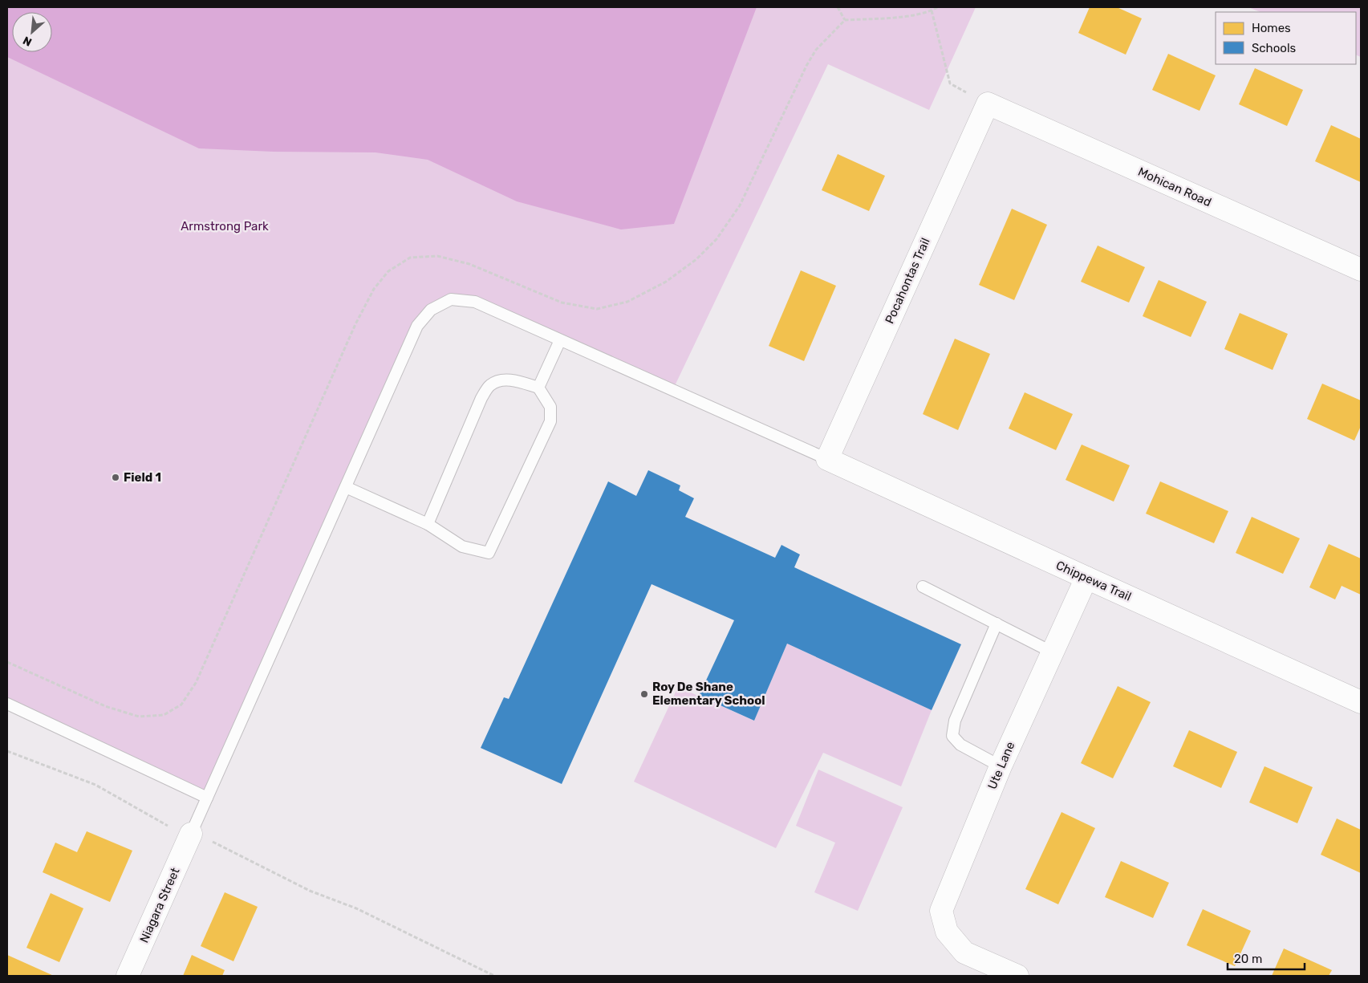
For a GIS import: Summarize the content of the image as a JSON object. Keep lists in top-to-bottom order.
{
  "streets": {
    "street": [
      "Mohican Road",
      "Pocahontas Trail",
      "Chippewa Trail",
      "Ute Lane",
      "Niagara Street"
    ]
  },
  "crossings": [
    ["Mohican Road", "Pocahontas Trail"],
    ["Pocahontas Trail", "Chippewa Trail"],
    ["Chippewa Trail", "Ute Lane"]
  ],
  "parks": ["Armstrong Park"],
  "places": ["Field 1", "Roy De Shane Elementary School"],
  "legend": ["Homes", "Schools"],
  "scale_bar": "20 m",
  "north": "bottom left"
}
